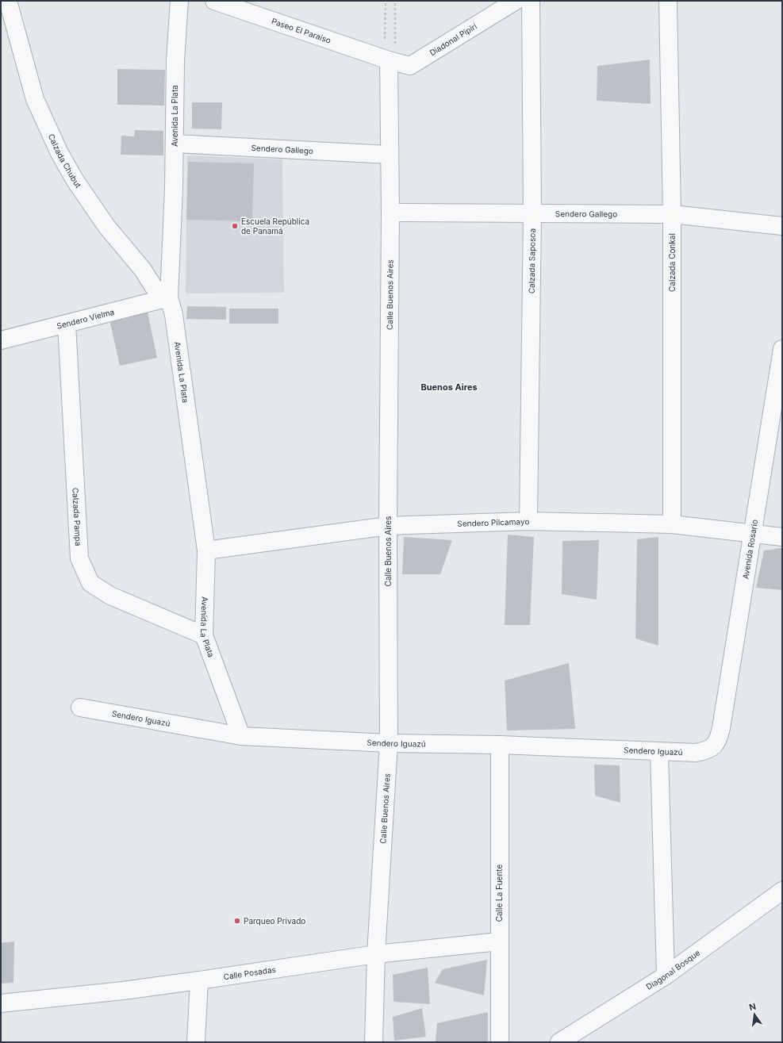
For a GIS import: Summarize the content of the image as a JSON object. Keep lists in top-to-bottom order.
{
  "streets": {
    "street": [
      "Paseo El Paraíso",
      "Diadonal Pipiri",
      "Avenida La Plata",
      "Sendero Gallego",
      "Calzada Chubut",
      "Calzada Saposoa",
      "Calzada Conkal",
      "Calle Buenos Aires",
      "Sendero Vielma",
      "Calzada Pampa",
      "Sendero Pilcamayo",
      "Avenida Rosario",
      "Sendero Iguazú",
      "Calle La Fuente",
      "Diagonal Bosque",
      "Calle Posadas"
    ]
  },
  "crossings": [
    ["Paseo El Paraíso", "Diadonal Pipiri"],
    ["Paseo El Paraíso", "Calle Buenos Aires"],
    ["Diadonal Pipiri", "Calle Buenos Aires"],
    ["Avenida La Plata", "Sendero Gallego"],
    ["Avenida La Plata", "Calzada Chubut"],
    ["Avenida La Plata", "Sendero Vielma"],
    ["Avenida La Plata", "Calzada Pampa"],
    ["Avenida La Plata", "Sendero Pilcamayo"],
    ["Avenida La Plata", "Sendero Iguazú"],
    ["Sendero Gallego", "Calzada Saposoa"],
    ["Sendero Gallego", "Calzada Conkal"],
    ["Sendero Gallego", "Calle Buenos Aires"],
    ["Calzada Chubut", "Sendero Vielma"],
    ["Calzada Saposoa", "Sendero Pilcamayo"],
    ["Calzada Conkal", "Sendero Pilcamayo"],
    ["Calle Buenos Aires", "Sendero Pilcamayo"],
    ["Calle Buenos Aires", "Sendero Iguazú"],
    ["Calle Buenos Aires", "Calle Posadas"],
    ["Sendero Vielma", "Calzada Pampa"],
    ["Sendero Pilcamayo", "Avenida Rosario"],
    ["Avenida Rosario", "Sendero Iguazú"],
    ["Sendero Iguazú", "Calle La Fuente"],
    ["Calle La Fuente", "Calle Posadas"]
  ],
  "districts": ["Buenos Aires"],
  "places": ["Escuela República de Panamá", "Parqueo Privado"],
  "north": "top"
}
